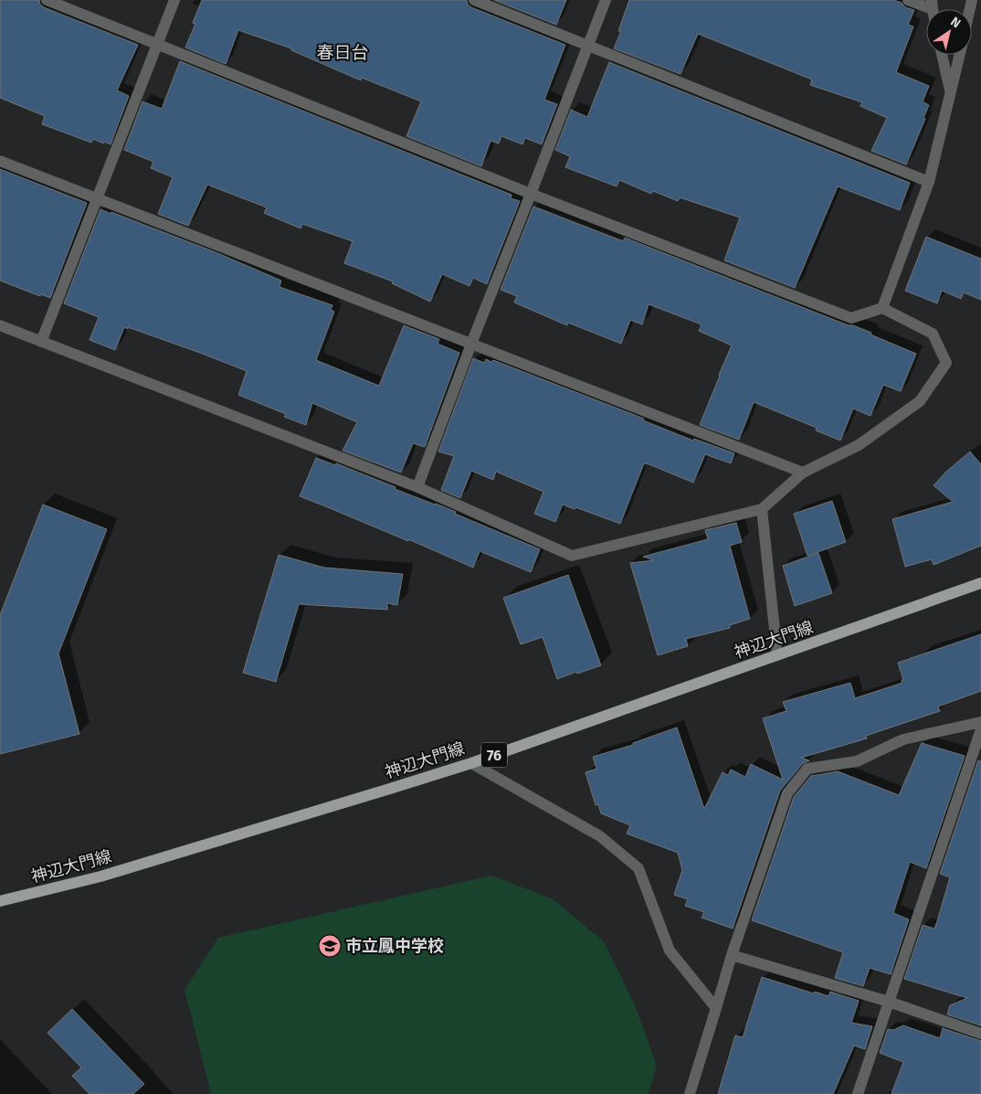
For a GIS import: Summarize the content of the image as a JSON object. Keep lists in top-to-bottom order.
{
  "streets": {
    "main road": ["神辺大門線", "76"]
  },
  "districts": ["春日台"],
  "places": {
    "school or university": ["市立鳳中学校"]
  },
  "north": "top right"
}
